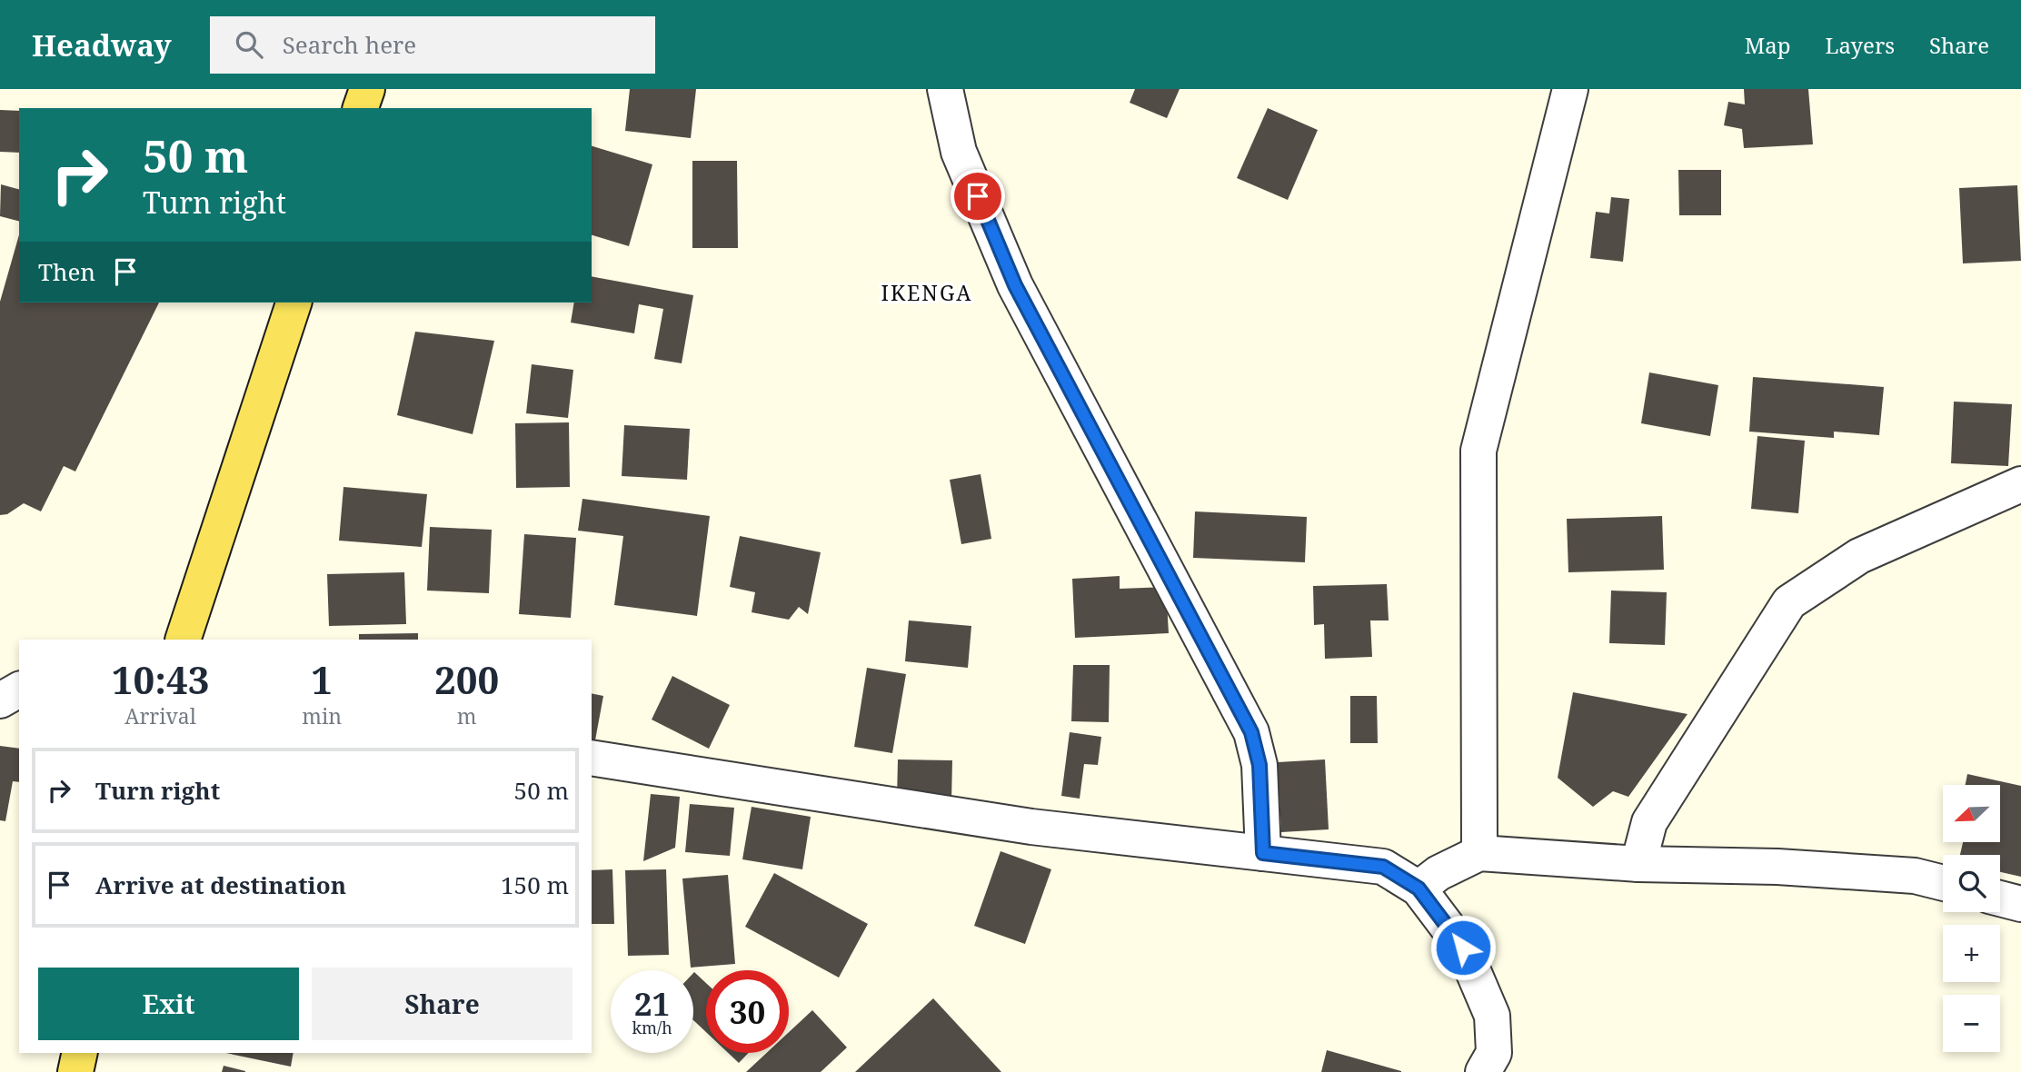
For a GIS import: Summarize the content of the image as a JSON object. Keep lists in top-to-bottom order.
{
  "districts": ["IKENGA"],
  "north": "bottom left",
  "page": {
    "header": "Headway",
    "search": "Search here",
    "nav": ["Map", "Layers", "Share"],
    "turn": ["50 m", "Turn right"],
    "then": "Then",
    "eta": [
      "10:43",
      "Arrival",
      "1",
      "min",
      "200",
      "m"
    ],
    "list": [
      {
        "name": "Turn right",
        "value": "50 m"
      },
      {
        "name": "Arrive at destination",
        "value": "150 m"
      }
    ],
    "map_buttons": ["+", "−"],
    "buttons": ["Exit", "Share"],
    "speed": "21 km/h",
    "limit": "30"
  }
}
